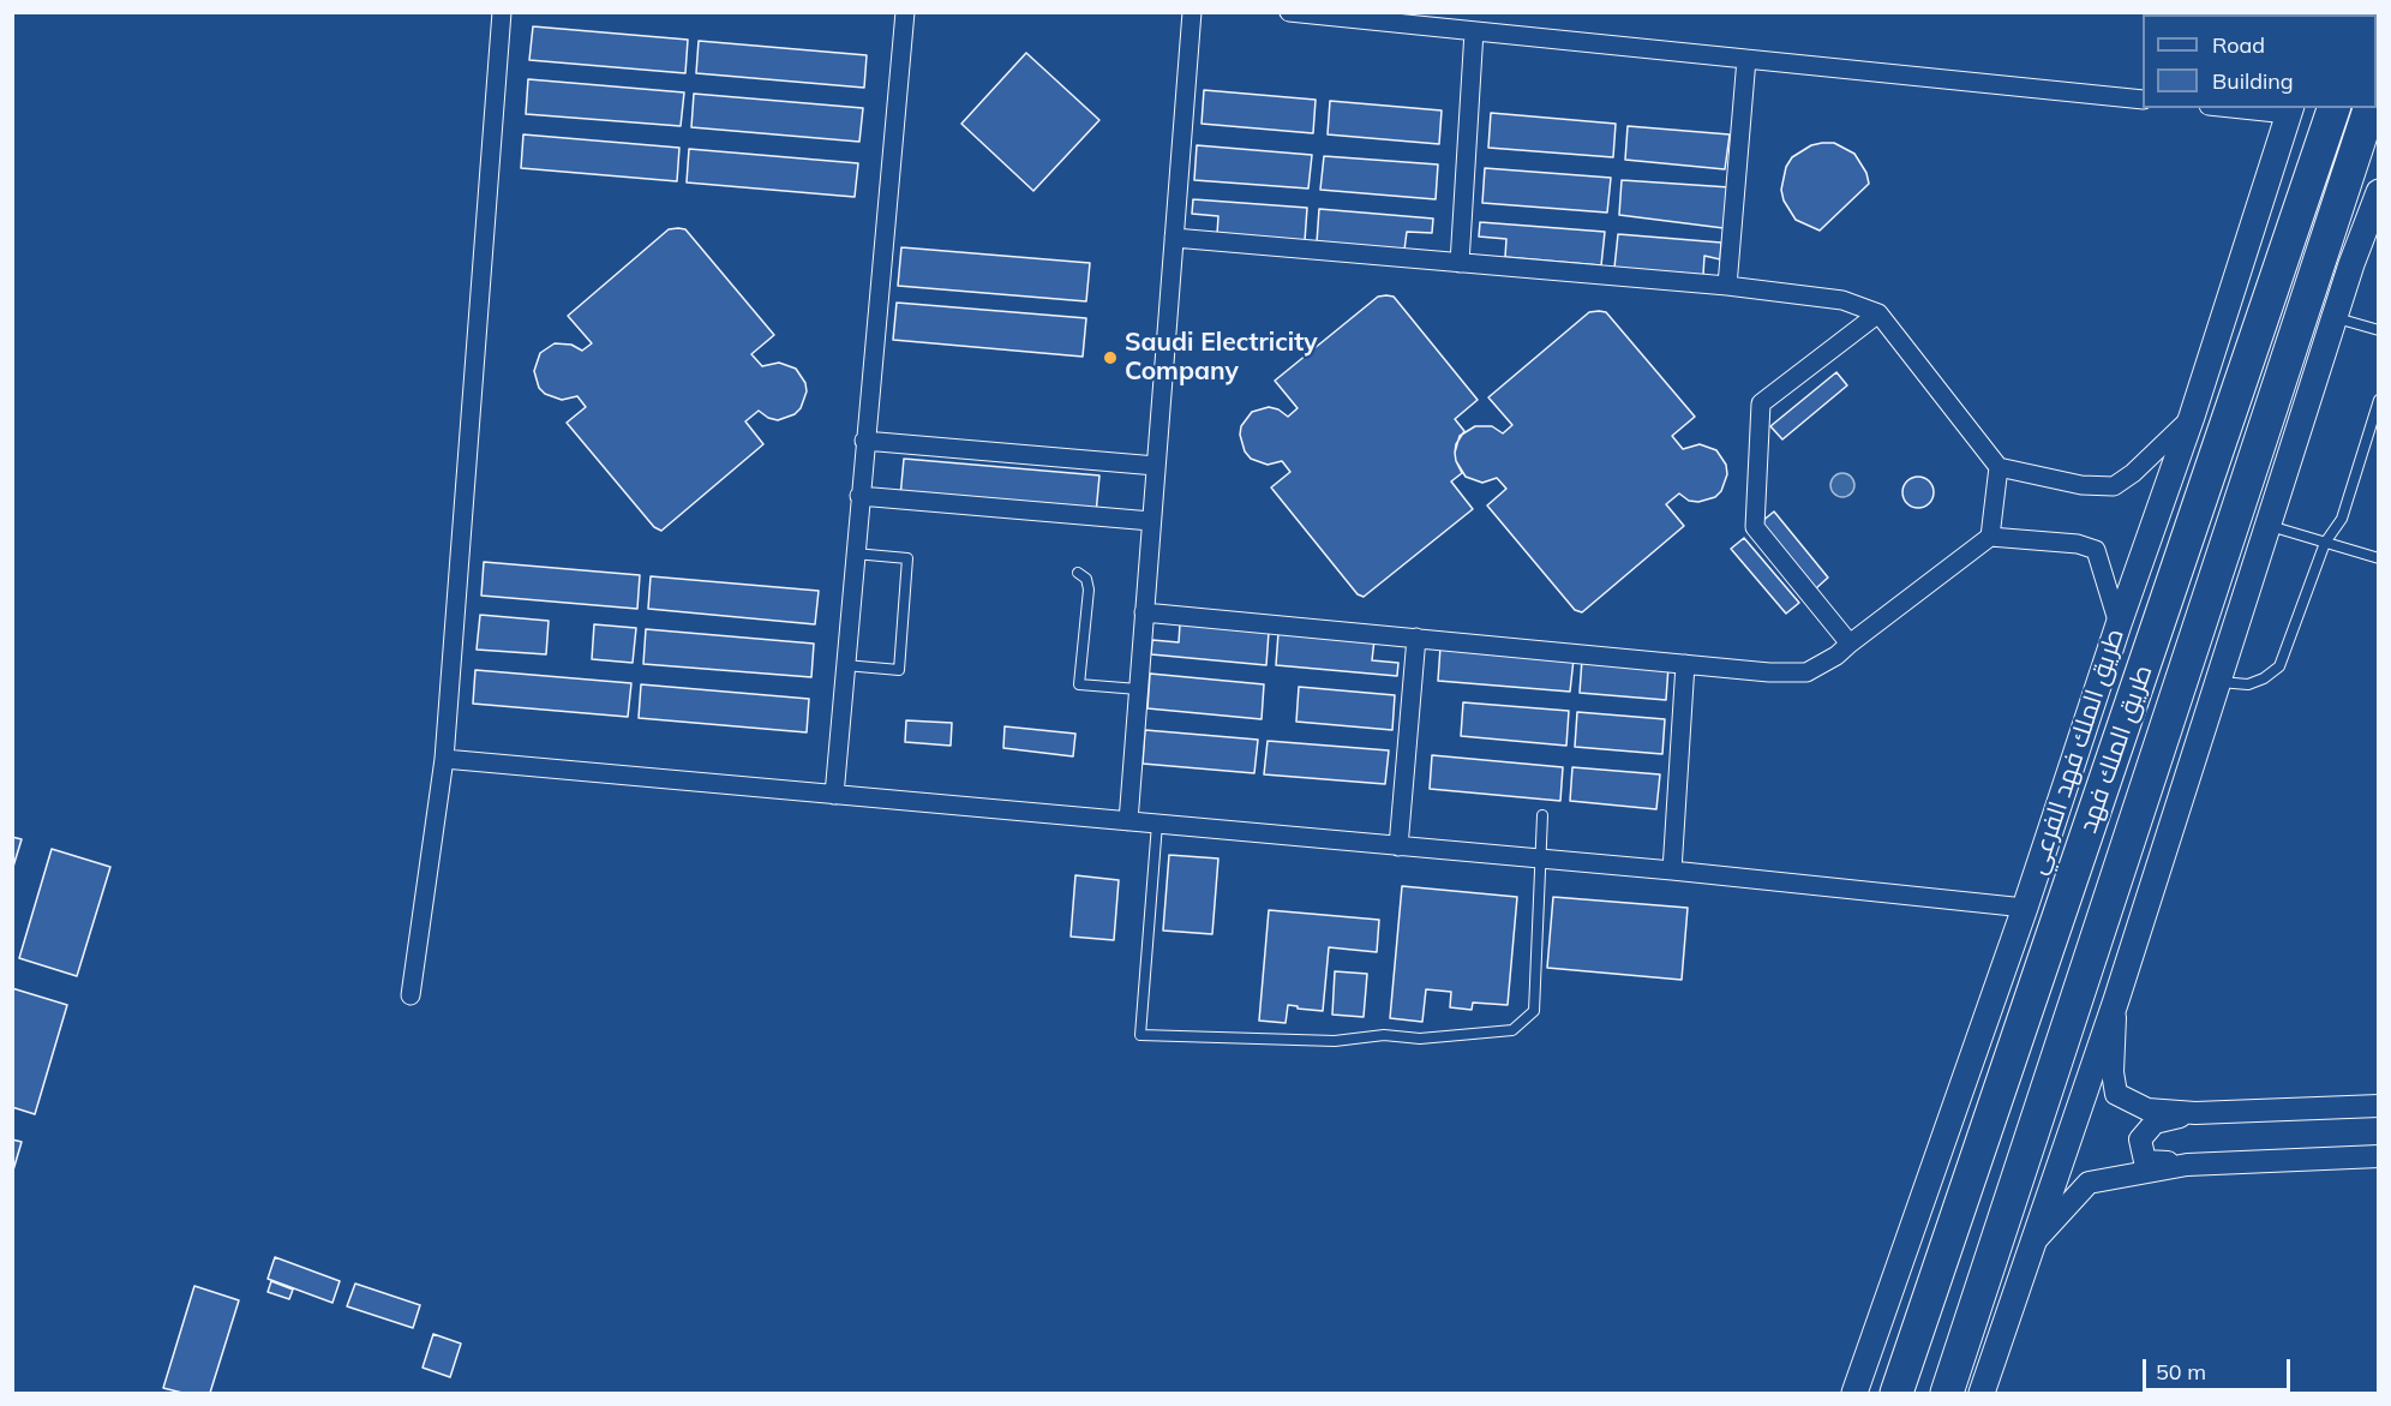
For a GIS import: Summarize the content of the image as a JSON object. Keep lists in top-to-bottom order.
{
  "streets": {
    "highway": ["طريق الملك فهد"],
    "main road": ["طريق الملك فهد الفرعي"]
  },
  "places": ["Saudi Electricity Company"],
  "legend": ["Road", "Building"],
  "scale_bar": "50 m"
}
